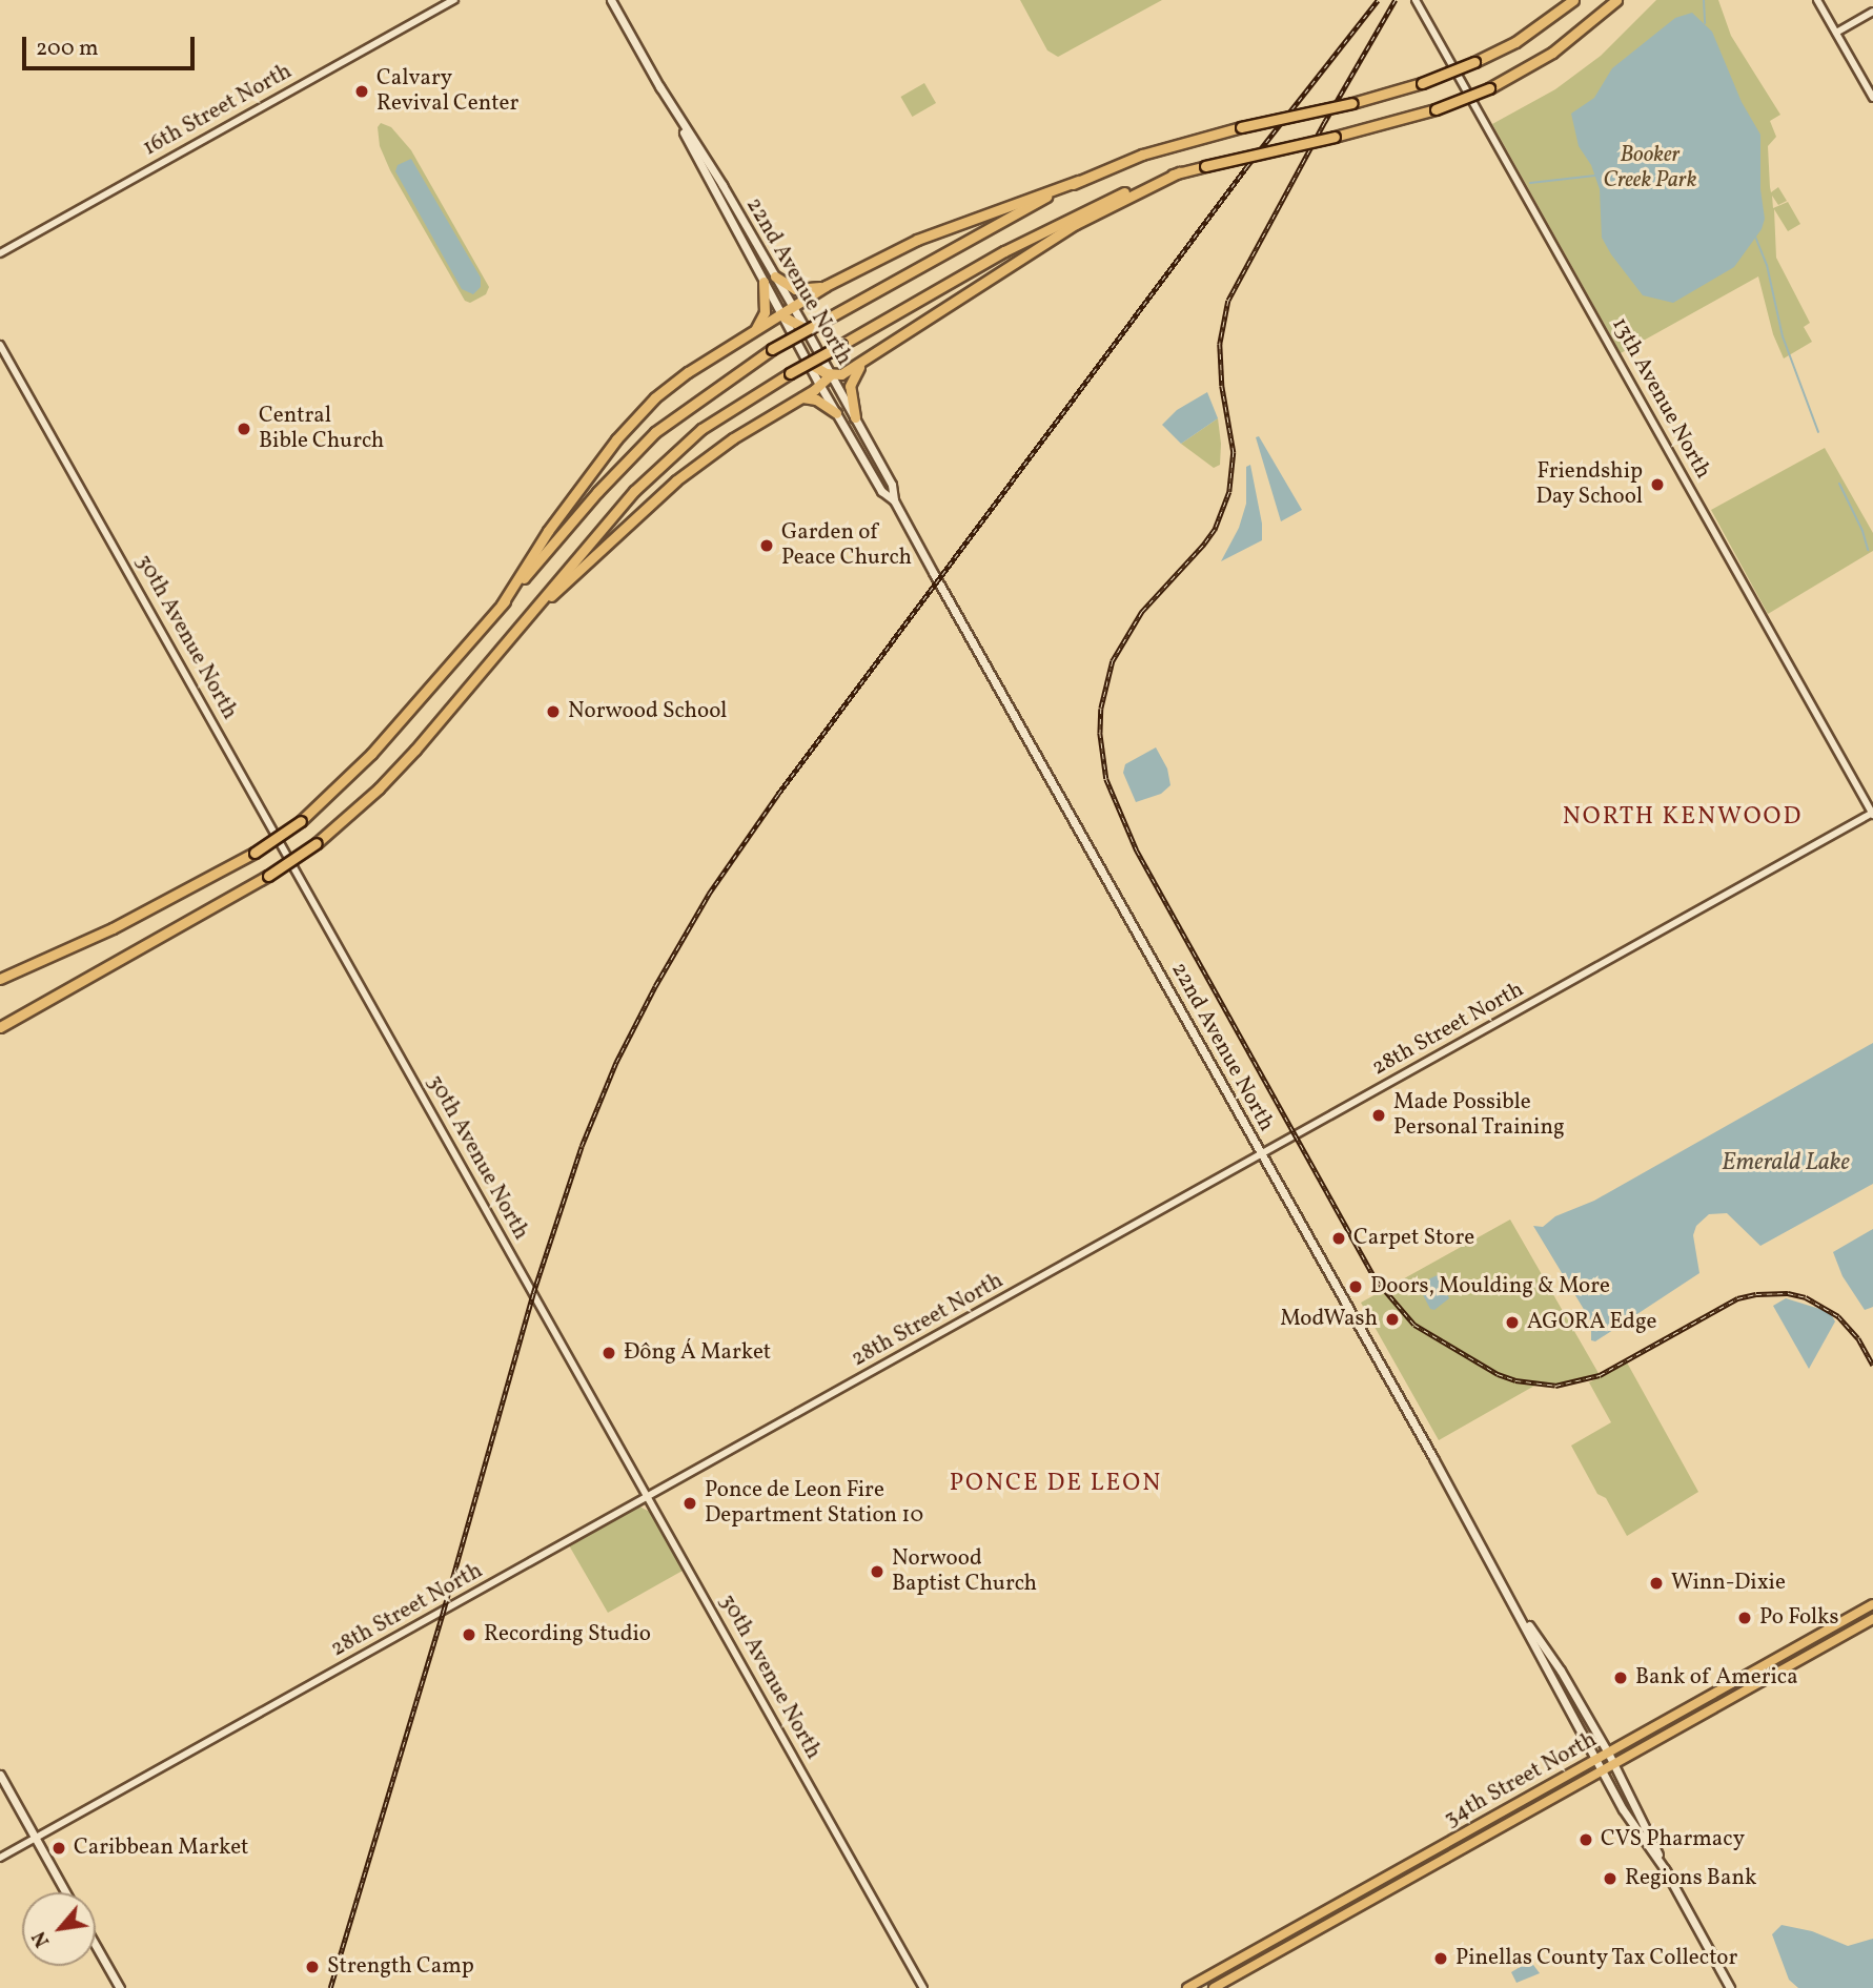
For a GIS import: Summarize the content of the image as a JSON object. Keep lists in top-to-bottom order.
{
  "streets": {
    "highway": ["34th Street North"],
    "main road": ["22nd Avenue North"],
    "street": [
      "16th Street North",
      "13th Avenue North",
      "30th Avenue North",
      "28th Street North"
    ]
  },
  "crossings": [
    ["22nd Avenue North", "28th Street North"],
    ["22nd Avenue North", "34th Street North"],
    ["13th Avenue North", "28th Street North"],
    ["30th Avenue North", "28th Street North"]
  ],
  "districts": ["NORTH KENWOOD", "PONCE DE LEON"],
  "water": ["Emerald Lake"],
  "parks": ["Booker Creek Park"],
  "places": [
    "Calvary Revival Center",
    "Central Bible Church",
    "Friendship Day School",
    "Garden of Peace Church",
    "Norwood School",
    "Made Possible Personal Training",
    "Carpet Store",
    "Doors, Moulding & More",
    "ModWash",
    "AGORA Edge",
    "Đông Á Market",
    "Ponce de Leon Fire Department Station 10",
    "Norwood Baptist Church",
    "Winn-Dixie",
    "Po Folks",
    "Recording Studio",
    "Bank of America",
    "CVS Pharmacy",
    "Caribbean Market",
    "Regions Bank",
    "Pinellas County Tax Collector",
    "Strength Camp"
  ],
  "scale_bar": "200 m",
  "north": "bottom left"
}
